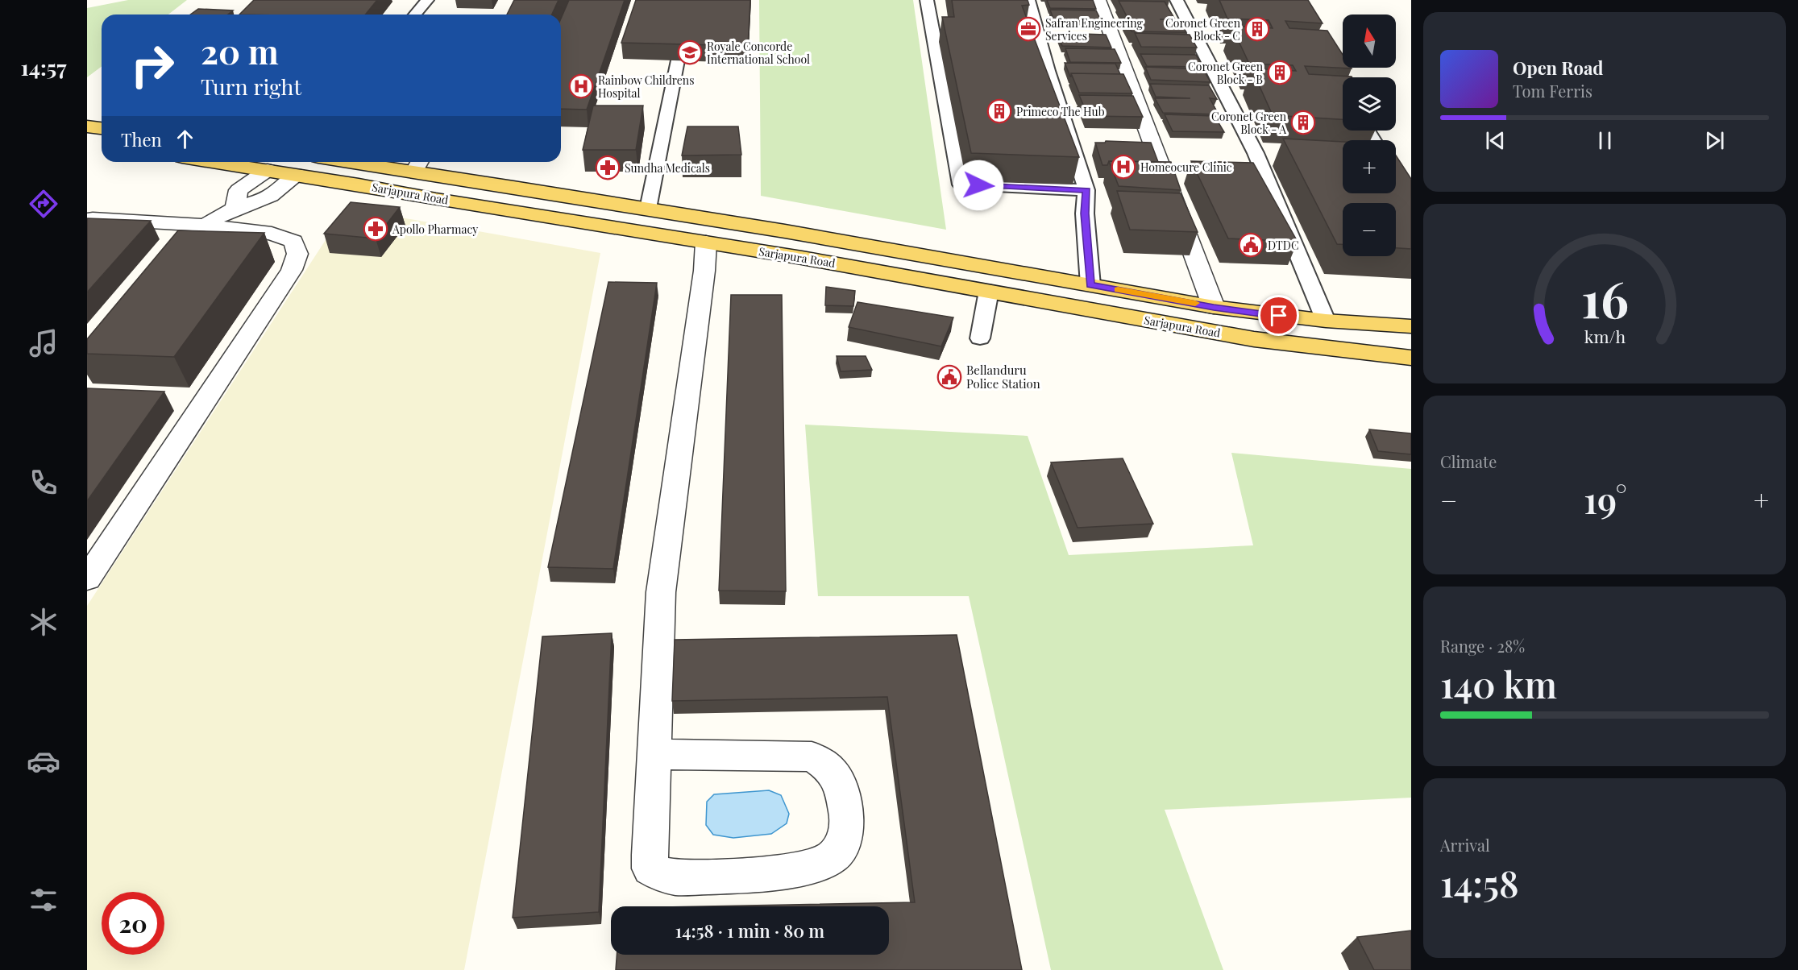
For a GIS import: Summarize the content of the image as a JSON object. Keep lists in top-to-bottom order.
{
  "streets": {
    "main road": ["Sarjapura Road"]
  },
  "places": {
    "office": ["Safran Engineering Services"],
    "building": [
      "Coronet Green Block - C",
      "Coronet Green Block - B",
      "Primeco The Hub",
      "Coronet Green Block - A"
    ],
    "school or university": ["Royale Concorde International School"],
    "hospital": ["Rainbow Childrens Hospital", "Homeocure Clinic"],
    "pharmacy": ["Sundha Medicals", "Apollo Pharmacy"],
    "public building": ["DTDC", "Bellanduru Police Station"]
  },
  "north": "top",
  "page": {
    "tabs": "14:57",
    "map_buttons": ["+", "−"],
    "turn": ["20 m", "Turn right"],
    "song": ["Open Road", "Tom Ferris"],
    "then": "Then",
    "tile": [
      "Climate",
      ["Range · 28%", "140 km"],
      ["Arrival", "14:58"]
    ],
    "heat": ["−", "19°", "+"],
    "limit": "20",
    "trip": "14:58 · 1 min · 80 m",
    "gauge": ["16", "km/h"]
  }
}
